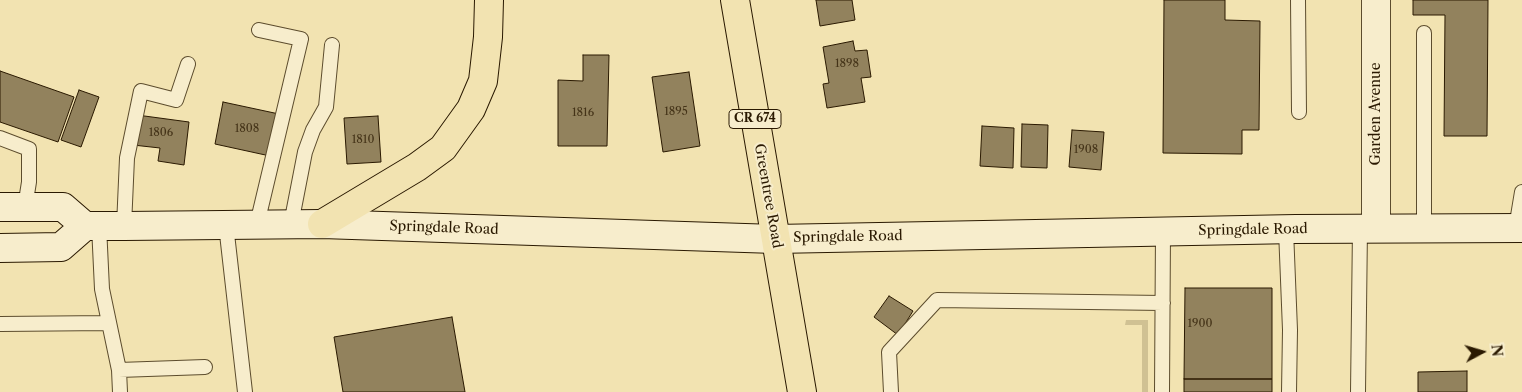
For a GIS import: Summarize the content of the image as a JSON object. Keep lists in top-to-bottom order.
{
  "streets": {
    "main road": [
      "Garden Avenue",
      "CR 674",
      "Greentree Road",
      "Springdale Road"
    ]
  },
  "crossings": [
    ["Garden Avenue", "Springdale Road"],
    ["Greentree Road", "Springdale Road"]
  ],
  "house_numbers": [
    "1898",
    "1895",
    "1816",
    "1808",
    "1806",
    "1810",
    "1908",
    "1900"
  ],
  "north": "right"
}
